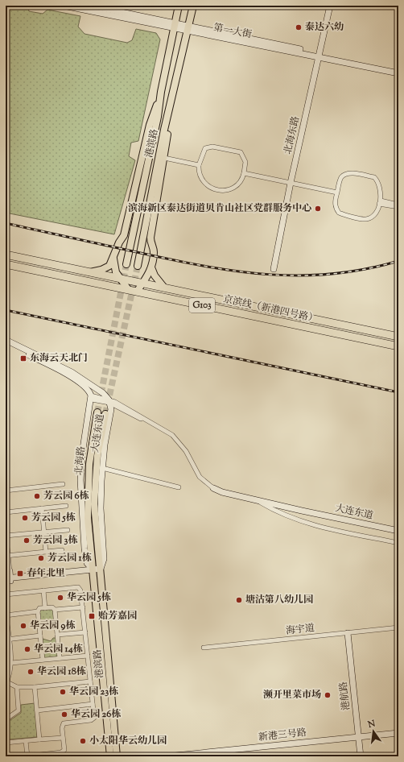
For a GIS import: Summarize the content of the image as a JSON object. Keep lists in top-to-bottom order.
{
  "streets": {
    "highway": ["G103", "京滨线（新港四号路）"],
    "main road": [
      "第一大街",
      "北海东路",
      "港滨路",
      "大连东道",
      "北海路",
      "港航路",
      "新港三号路"
    ],
    "street": ["海宇道"]
  },
  "crossings": [
    ["第一大街", "北海东路"],
    ["第一大街", "港滨路"],
    ["港滨路", "大连东道"],
    ["港滨路", "北海路"],
    ["大连东道", "北海路"],
    ["海宇道", "港航路"],
    ["港航路", "新港三号路"]
  ],
  "places": {
    "other": [
      "泰达六幼",
      "滨海新区泰达街道贝肯山社区党群服务中心",
      "芳云园 6栋",
      "芳云园 5栋",
      "芳云园 3栋",
      "芳云园 1栋",
      "华云园 5栋",
      "塘沽第八幼儿园",
      "华云园 9栋",
      "华云园 14栋",
      "华云园 18栋",
      "华云园 23栋",
      "濒开里菜市场",
      "华云园 26栋",
      "小太阳华云幼儿园"
    ],
    "transit": ["东海云天北门", "春年北里", "贻芳嘉园"]
  },
  "north": "top"
}
